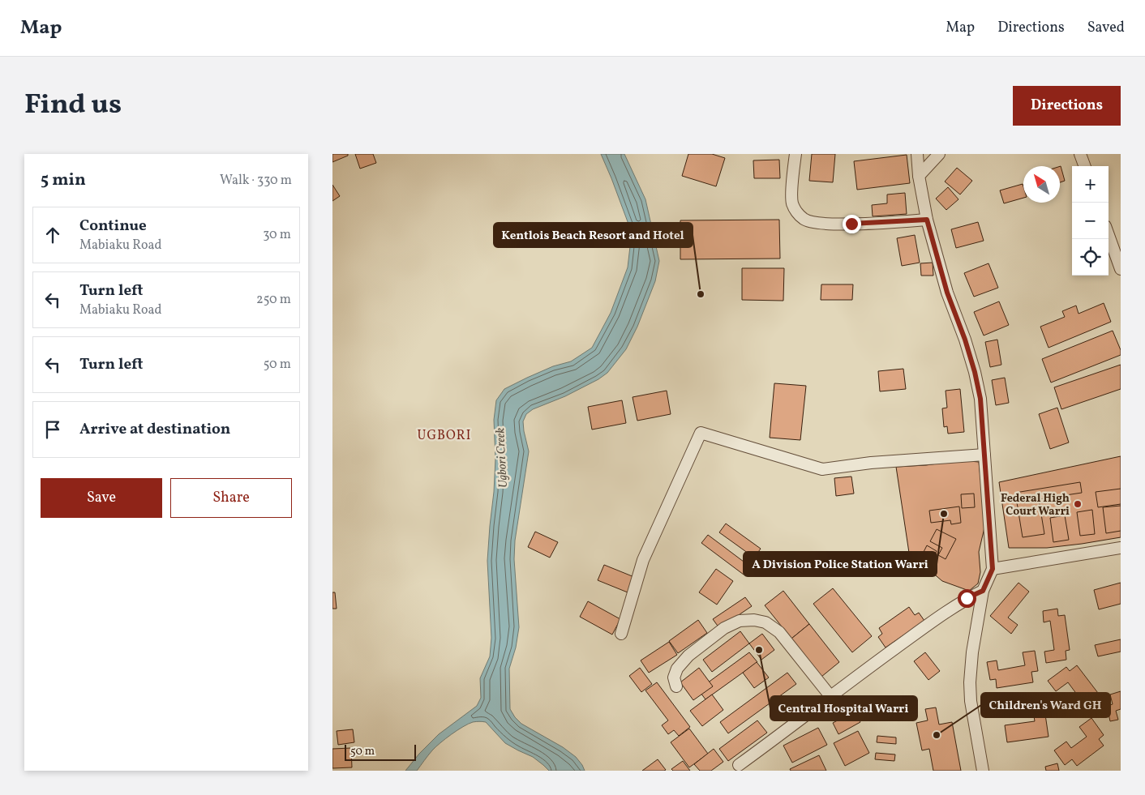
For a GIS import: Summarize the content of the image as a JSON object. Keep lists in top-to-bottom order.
{
  "districts": ["UGBORI"],
  "water": ["Ugbori Creek"],
  "places": [
    "Kentlois Beach Resort and Hotel",
    "Federal High Court Warri",
    "A Division Police Station Warri",
    "Central Hospital Warri",
    "Children's Ward GH"
  ],
  "scale_bar": "50 m",
  "north": "top left",
  "page": {
    "header": "Map",
    "nav": ["Map", "Directions", "Saved"],
    "title": "Find us",
    "buttons": [
      "Directions",
      ["Save", "Share"]
    ],
    "heading": ["5 min", "Walk · 330 m"],
    "map_buttons": ["+", "−"],
    "list": [
      ["Continue", "Mabiaku Road", "30 m"],
      ["Turn left", "Mabiaku Road", "250 m"],
      ["Turn left", "50 m"],
      "Arrive at destination"
    ],
    "scale": "50 m"
  }
}
